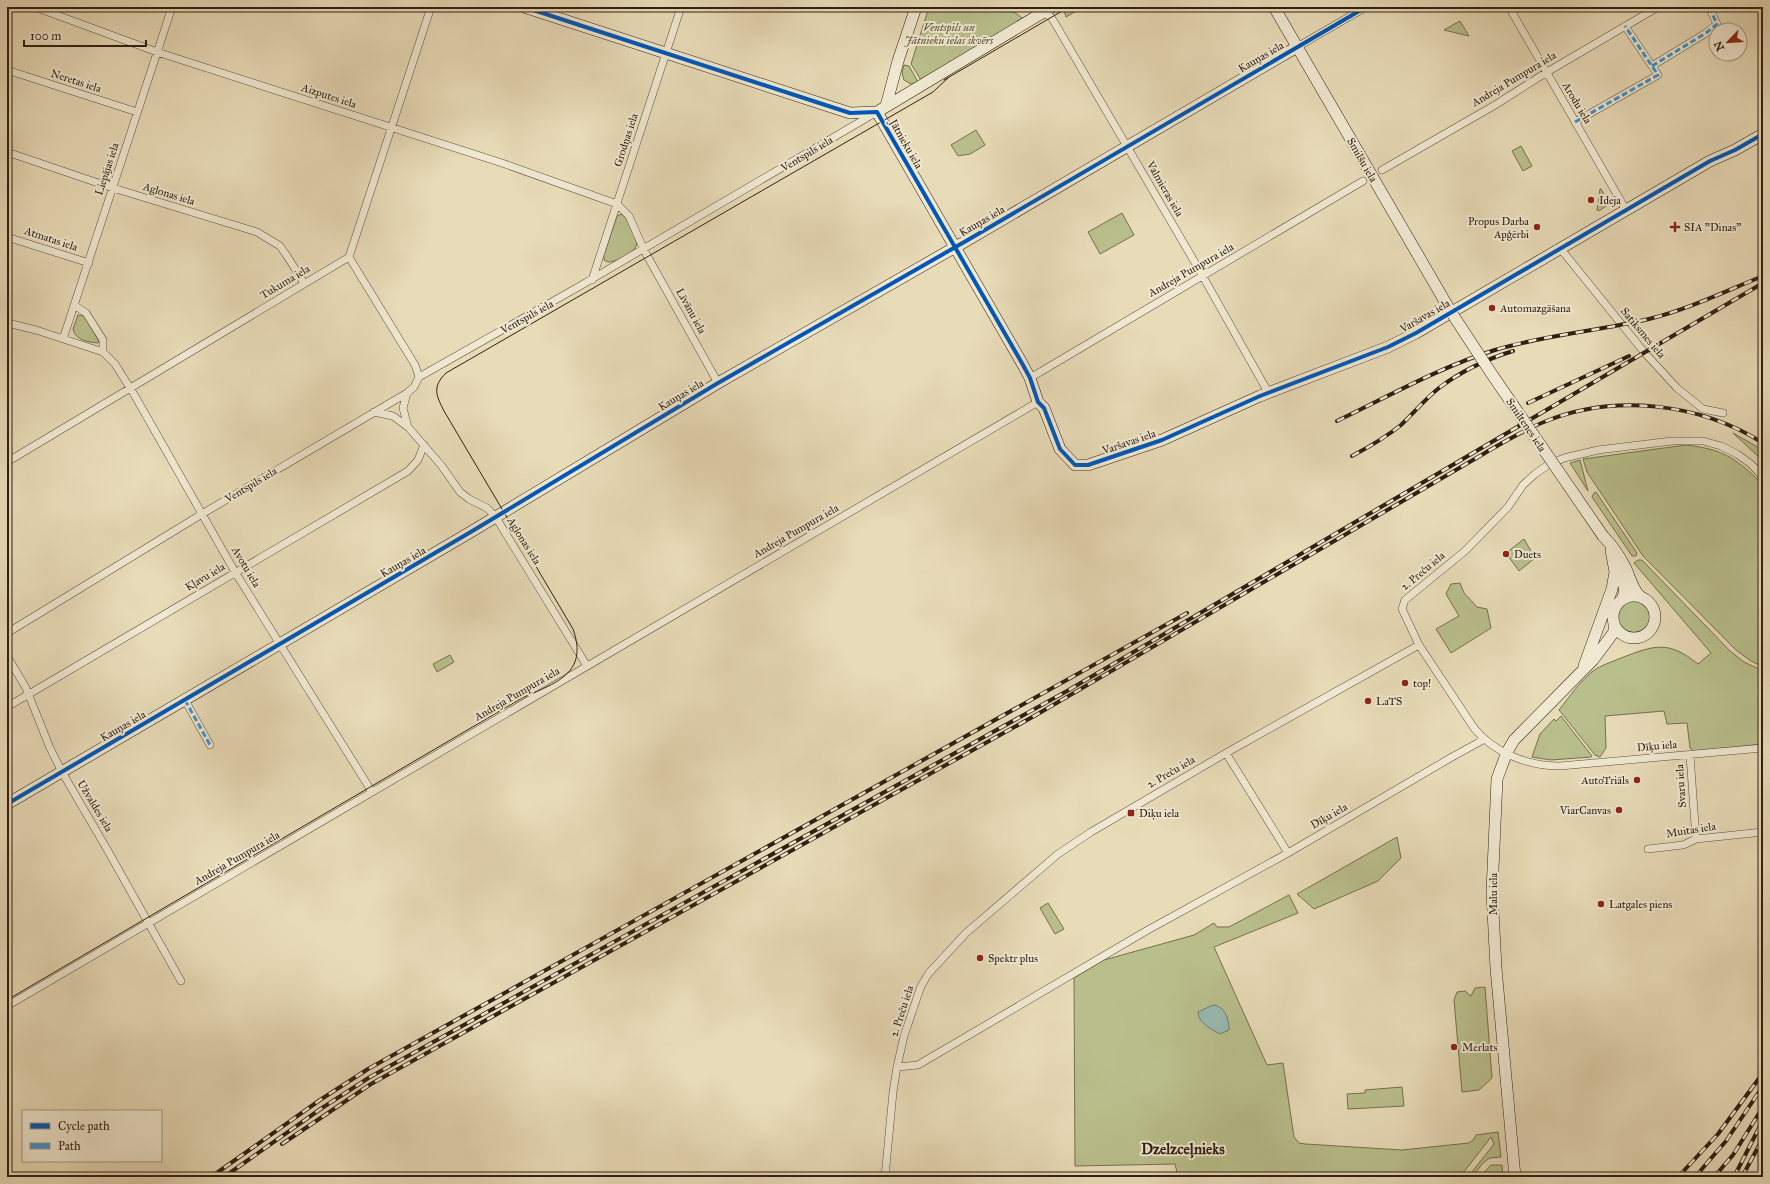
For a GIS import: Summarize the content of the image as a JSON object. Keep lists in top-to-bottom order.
{
  "streets": {
    "street": [
      "Kauņas iela",
      "Andreja Pumpura iela",
      "Neretas iela",
      "Aizputes iela",
      "Arodu iela",
      "Grodņas iela",
      "Jātnieku iela",
      "Ventspils iela",
      "Smilšu iela",
      "Liepājas iela",
      "Valmieras iela",
      "Aglonas iela",
      "Atmatas iela",
      "Tukuma iela",
      "Līvānu iela",
      "Varšavas iela",
      "Satiksmes iela",
      "Smiltenes iela",
      "Avotu iela",
      "2. Preču iela",
      "Kļavu iela",
      "Dīķu iela",
      "Svaru iela",
      "Užvaldes iela",
      "Muitas iela",
      "Malu iela"
    ]
  },
  "crossings": [
    ["Kauņas iela", "Jātnieku iela"],
    ["Kauņas iela", "Smilšu iela"],
    ["Kauņas iela", "Valmieras iela"],
    ["Kauņas iela", "Aglonas iela"],
    ["Kauņas iela", "Līvānu iela"],
    ["Kauņas iela", "Avotu iela"],
    ["Kauņas iela", "Užvaldes iela"],
    ["Andreja Pumpura iela", "Arodu iela"],
    ["Andreja Pumpura iela", "Jātnieku iela"],
    ["Andreja Pumpura iela", "Valmieras iela"],
    ["Andreja Pumpura iela", "Aglonas iela"],
    ["Andreja Pumpura iela", "Avotu iela"],
    ["Andreja Pumpura iela", "Užvaldes iela"],
    ["Neretas iela", "Liepājas iela"],
    ["Aizputes iela", "Grodņas iela"],
    ["Aizputes iela", "Liepājas iela"],
    ["Aizputes iela", "Līvānu iela"],
    ["Arodu iela", "Varšavas iela"],
    ["Grodņas iela", "Jātnieku iela"],
    ["Grodņas iela", "Ventspils iela"],
    ["Grodņas iela", "Līvānu iela"],
    ["Jātnieku iela", "Ventspils iela"],
    ["Jātnieku iela", "Varšavas iela"],
    ["Ventspils iela", "Valmieras iela"],
    ["Ventspils iela", "Aglonas iela"],
    ["Ventspils iela", "Līvānu iela"],
    ["Ventspils iela", "Avotu iela"],
    ["Smilšu iela", "Varšavas iela"],
    ["Smilšu iela", "Smiltenes iela"],
    ["Liepājas iela", "Aglonas iela"],
    ["Liepājas iela", "Atmatas iela"],
    ["Liepājas iela", "Avotu iela"],
    ["Valmieras iela", "Varšavas iela"],
    ["Aglonas iela", "Tukuma iela"],
    ["Aglonas iela", "Kļavu iela"],
    ["Tukuma iela", "Avotu iela"],
    ["Varšavas iela", "Satiksmes iela"],
    ["Varšavas iela", "Smiltenes iela"],
    ["Smiltenes iela", "Dīķu iela"],
    ["Smiltenes iela", "Malu iela"],
    ["Avotu iela", "Kļavu iela"],
    ["2. Preču iela", "Dīķu iela"],
    ["Kļavu iela", "Užvaldes iela"],
    ["Dīķu iela", "Svaru iela"],
    ["Dīķu iela", "Malu iela"],
    ["Svaru iela", "Muitas iela"]
  ],
  "districts": ["Dzelzceļnieks"],
  "parks": ["Ventspils un Jātnieku ielas skvērs"],
  "places": {
    "other": [
      "Ideja",
      "Propus Darba Apģērbi",
      "Automazgāšana",
      "Duets",
      "top!",
      "LaTS",
      "AutoTriāls",
      "ViarCanvas",
      "Latgales piens",
      "Spektr plus",
      "Merlats"
    ],
    "health": ["SIA \"Dinas\""],
    "transit": ["Diķu iela"]
  },
  "legend": ["Cycle path", "Path"],
  "scale_bar": "100 m",
  "north": "bottom left"
}
